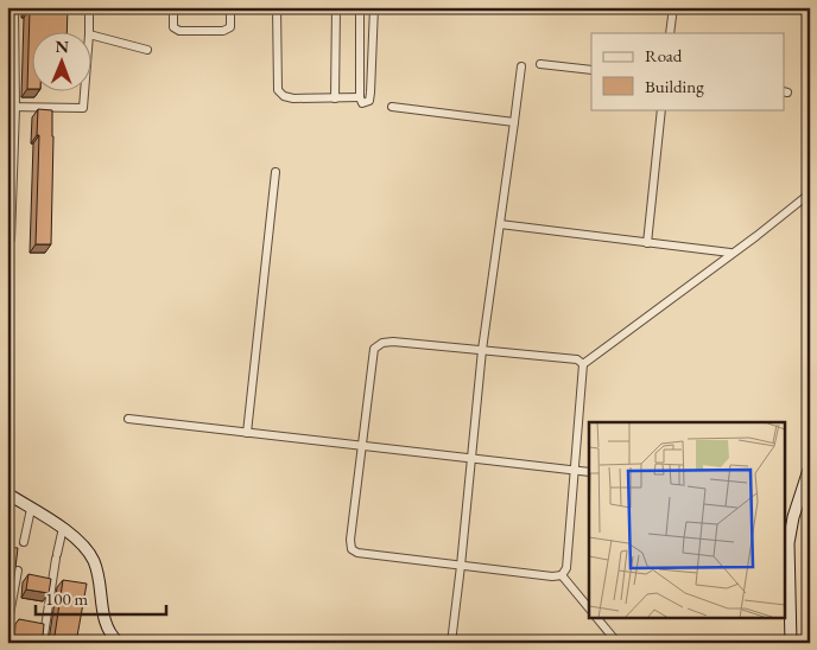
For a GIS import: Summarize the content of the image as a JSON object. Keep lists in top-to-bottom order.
{
  "legend": ["Road", "Building"],
  "scale_bar": "100 m",
  "north": "top"
}
